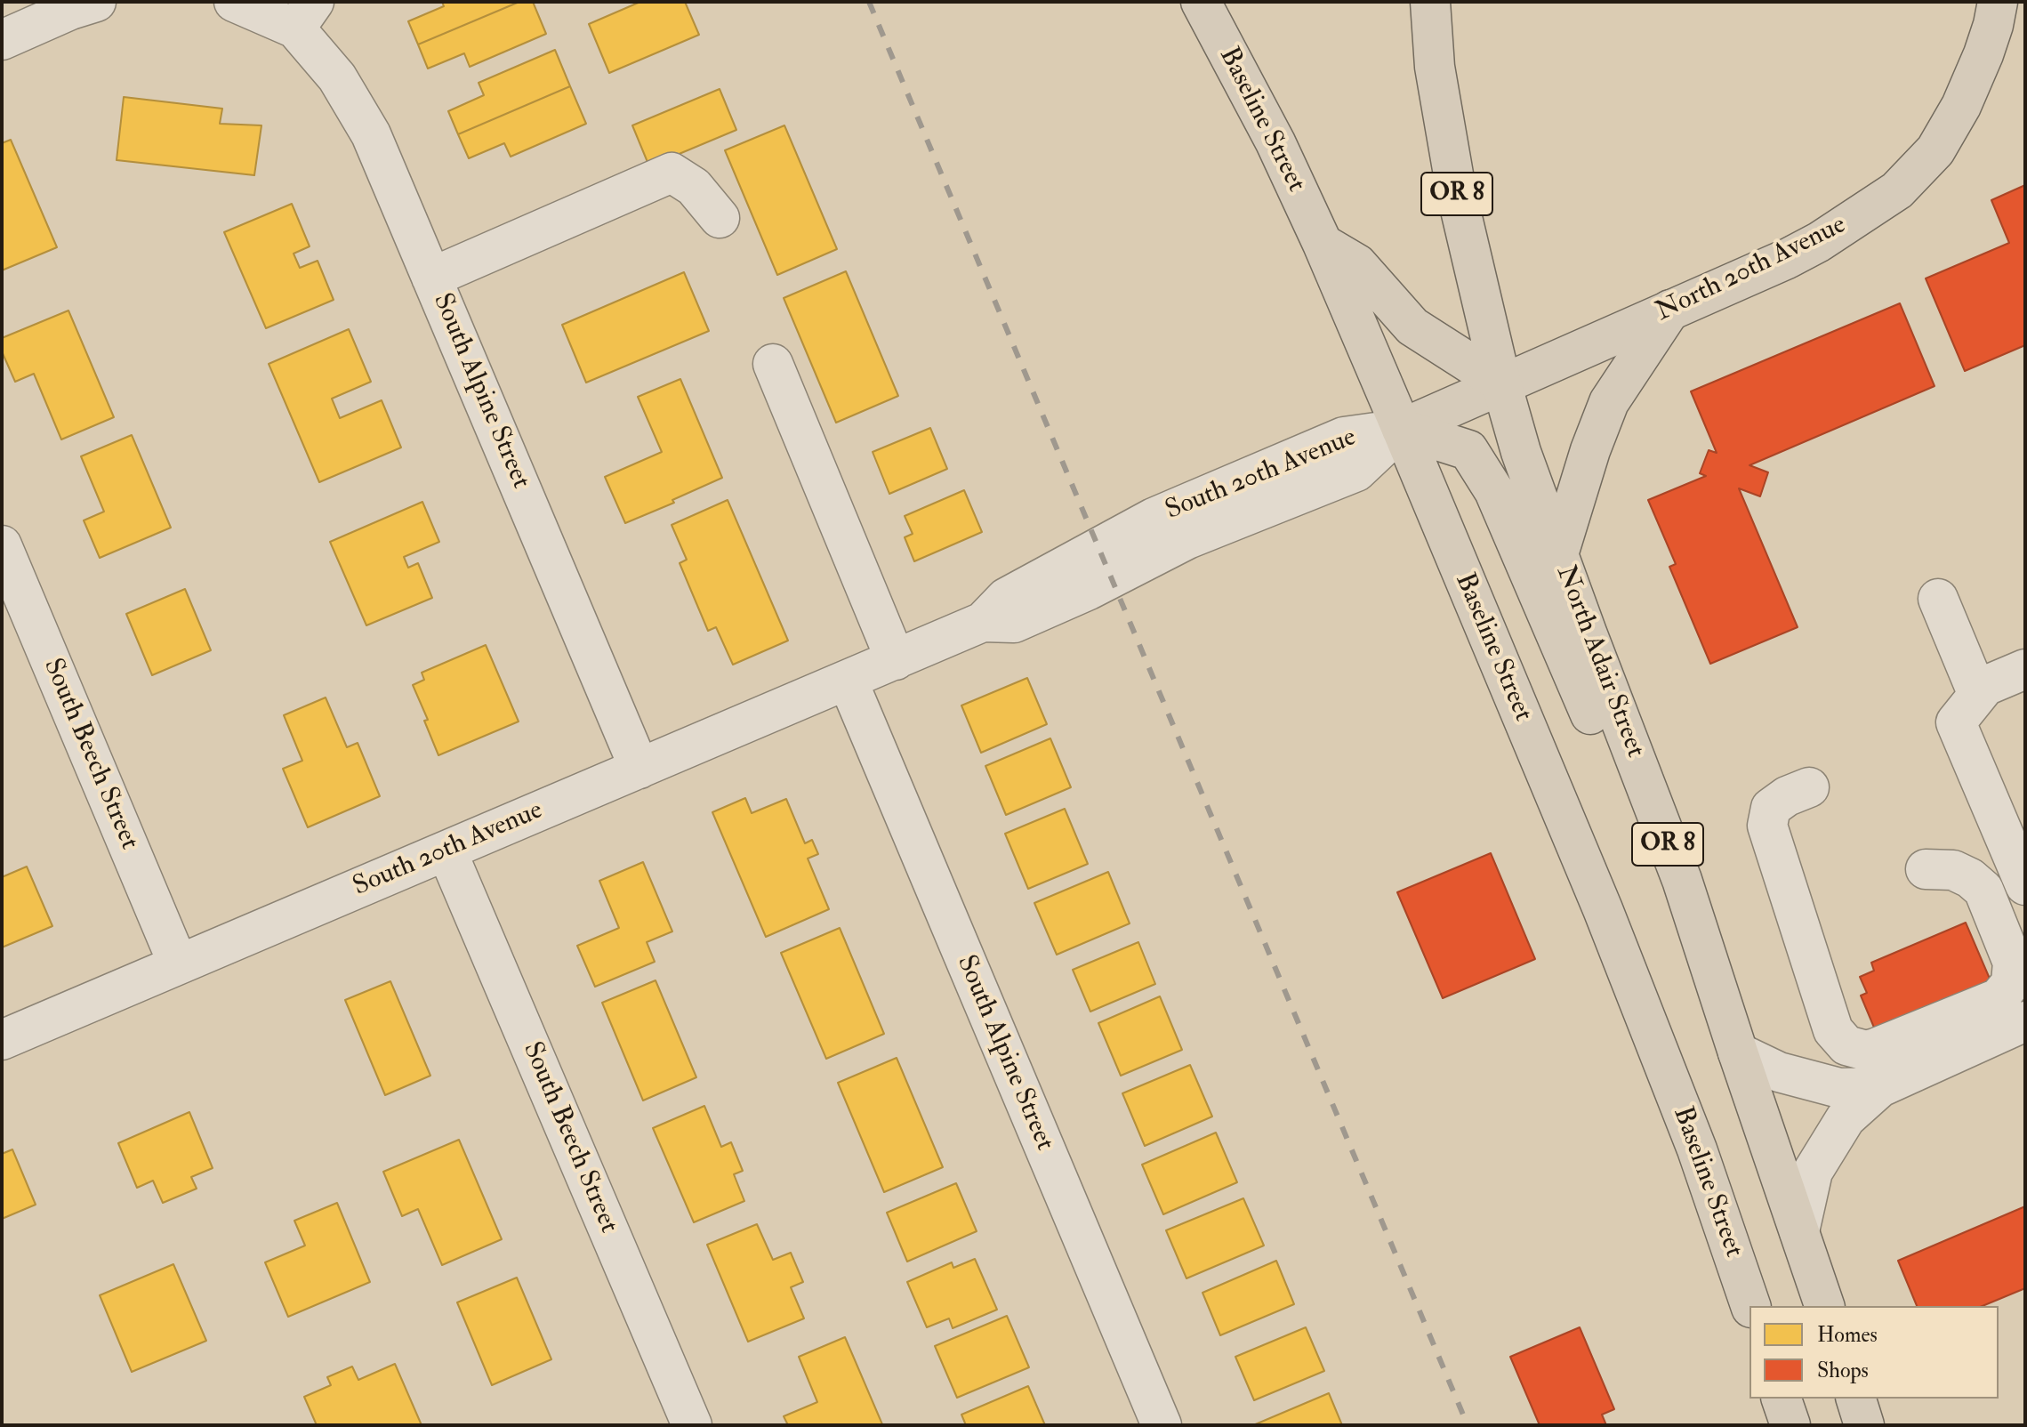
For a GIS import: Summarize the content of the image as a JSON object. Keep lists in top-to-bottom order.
{
  "streets": {
    "main road": [
      "Baseline Street",
      "OR 8",
      "North 20th Avenue",
      "North Adair Street"
    ],
    "street": ["South Alpine Street", "South 20th Avenue", "South Beech Street"]
  },
  "crossings": [
    ["Baseline Street", "North 20th Avenue"],
    ["Baseline Street", "South 20th Avenue"],
    ["North 20th Avenue", "South 20th Avenue"],
    ["North 20th Avenue", "North Adair Street"],
    ["South Alpine Street", "South 20th Avenue"],
    ["South 20th Avenue", "South Beech Street"]
  ],
  "legend": ["Homes", "Shops"]
}
